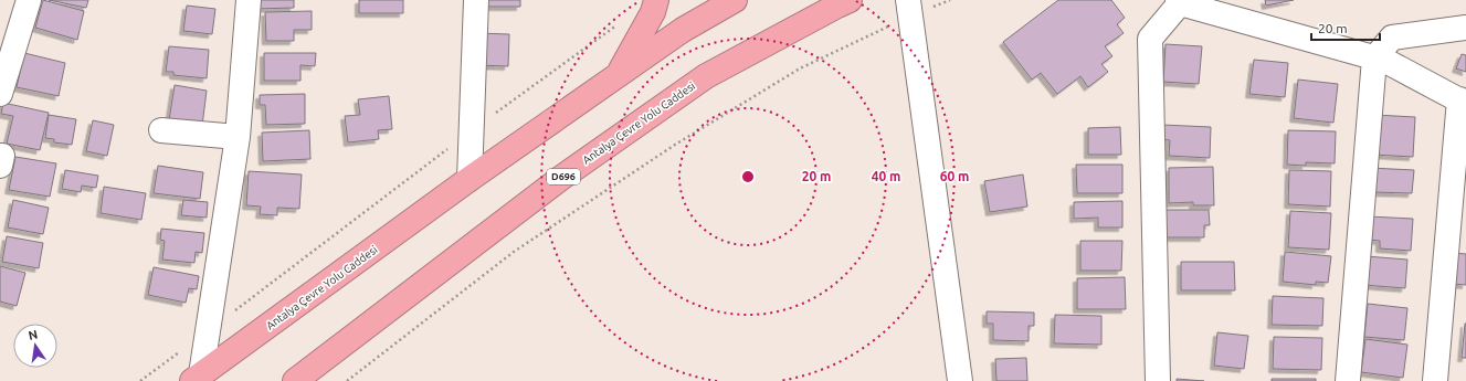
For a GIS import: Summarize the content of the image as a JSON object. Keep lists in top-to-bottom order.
{
  "streets": {
    "highway": ["Antalya Çevre Yolu Caddesi", "D696"]
  },
  "scale_bar": "20 m",
  "north": "top",
  "rings": ["20 m", "40 m", "60 m"]
}
